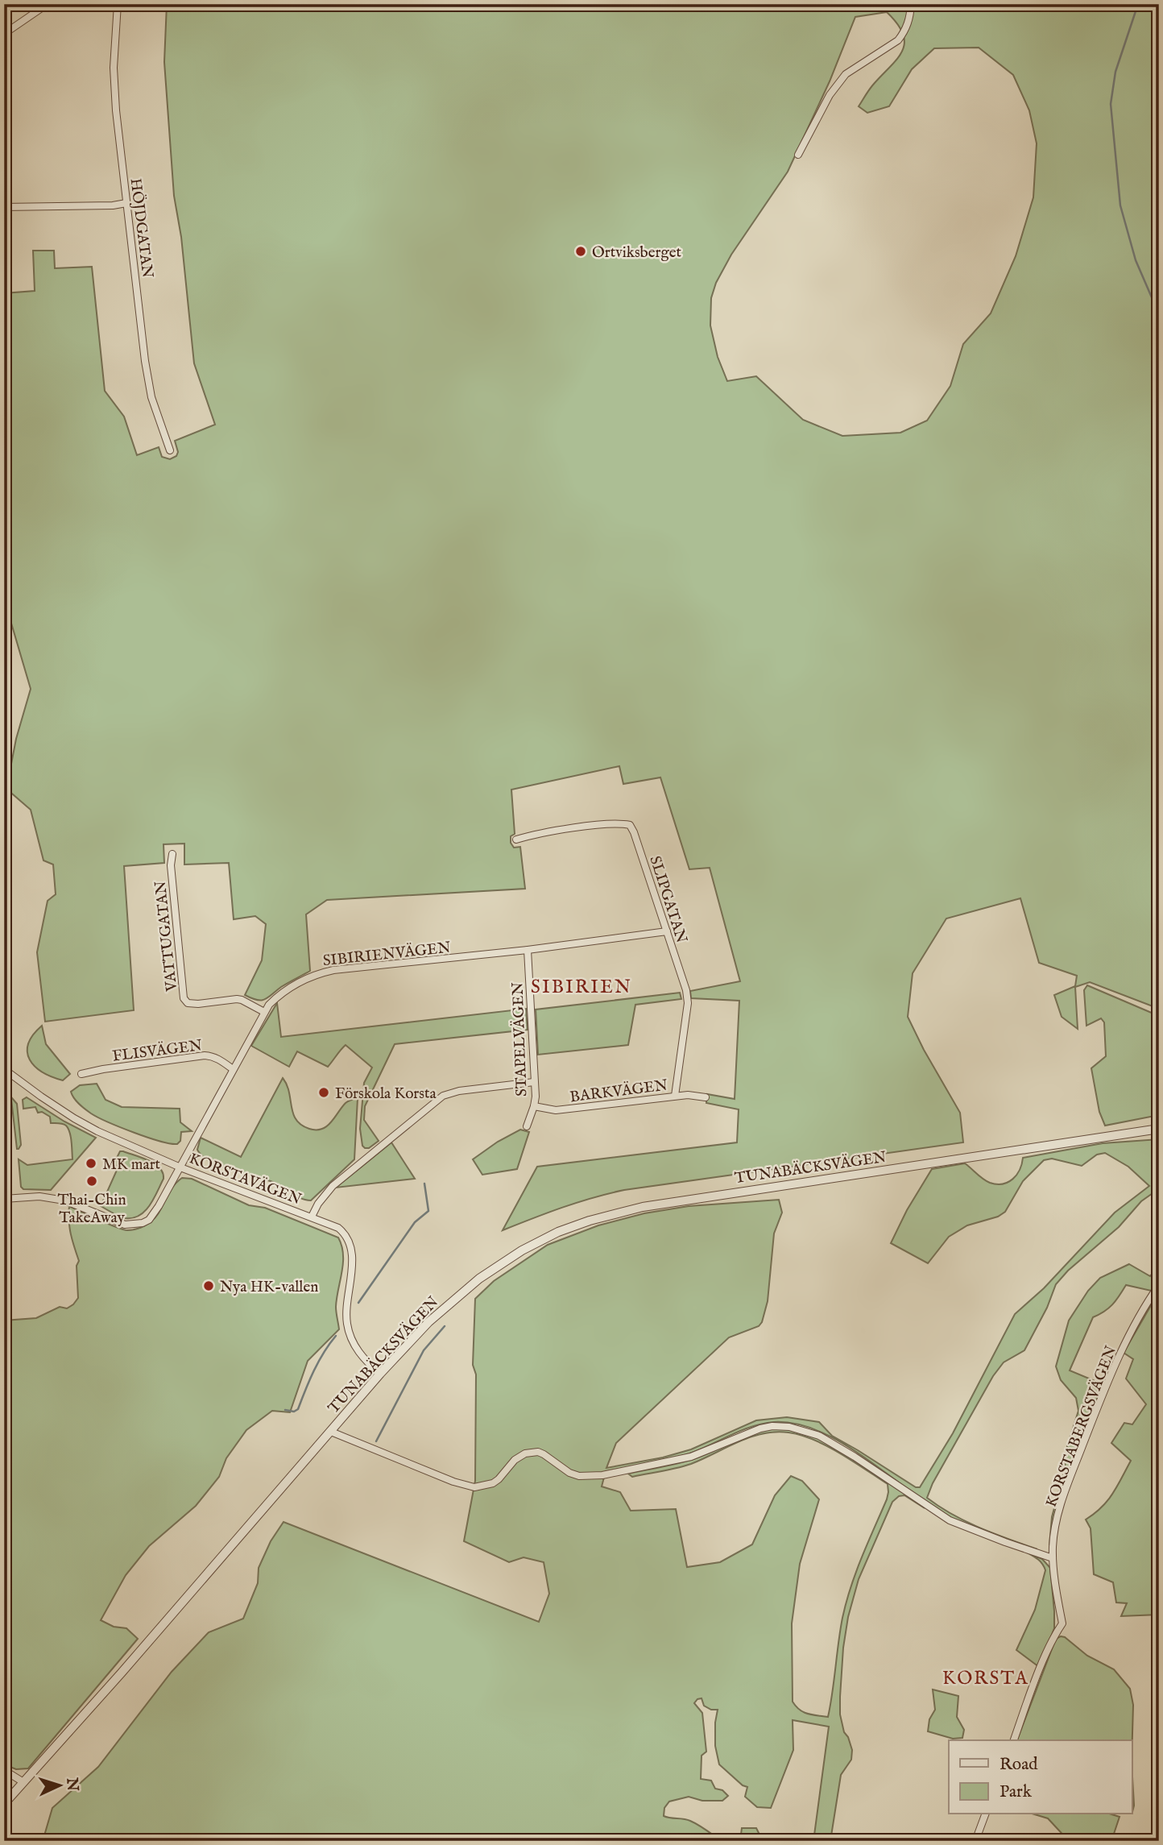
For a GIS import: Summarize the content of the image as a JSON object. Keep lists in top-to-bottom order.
{
  "streets": {
    "street": [
      "HÖJDGATAN",
      "SLIPGATAN",
      "VATTUGATAN",
      "SIBIRIENVÄGEN",
      "STAPELVÄGEN",
      "FLISVÄGEN",
      "BARKVÄGEN",
      "TUNABÄCKSVÄGEN",
      "KORSTAVÄGEN",
      "KORSTABERGSVÄGEN"
    ]
  },
  "crossings": [
    ["SLIPGATAN", "SIBIRIENVÄGEN"],
    ["SLIPGATAN", "BARKVÄGEN"],
    ["VATTUGATAN", "SIBIRIENVÄGEN"],
    ["SIBIRIENVÄGEN", "STAPELVÄGEN"],
    ["SIBIRIENVÄGEN", "FLISVÄGEN"],
    ["SIBIRIENVÄGEN", "KORSTAVÄGEN"],
    ["STAPELVÄGEN", "BARKVÄGEN"],
    ["TUNABÄCKSVÄGEN", "KORSTAVÄGEN"]
  ],
  "districts": ["SIBIRIEN", "KORSTA"],
  "places": [
    "Ortviksberget",
    "Förskola Korsta",
    "MK mart",
    "Thai-Chin TakeAway",
    "Nya HK-vallen"
  ],
  "legend": ["Road", "Park"],
  "north": "right"
}
